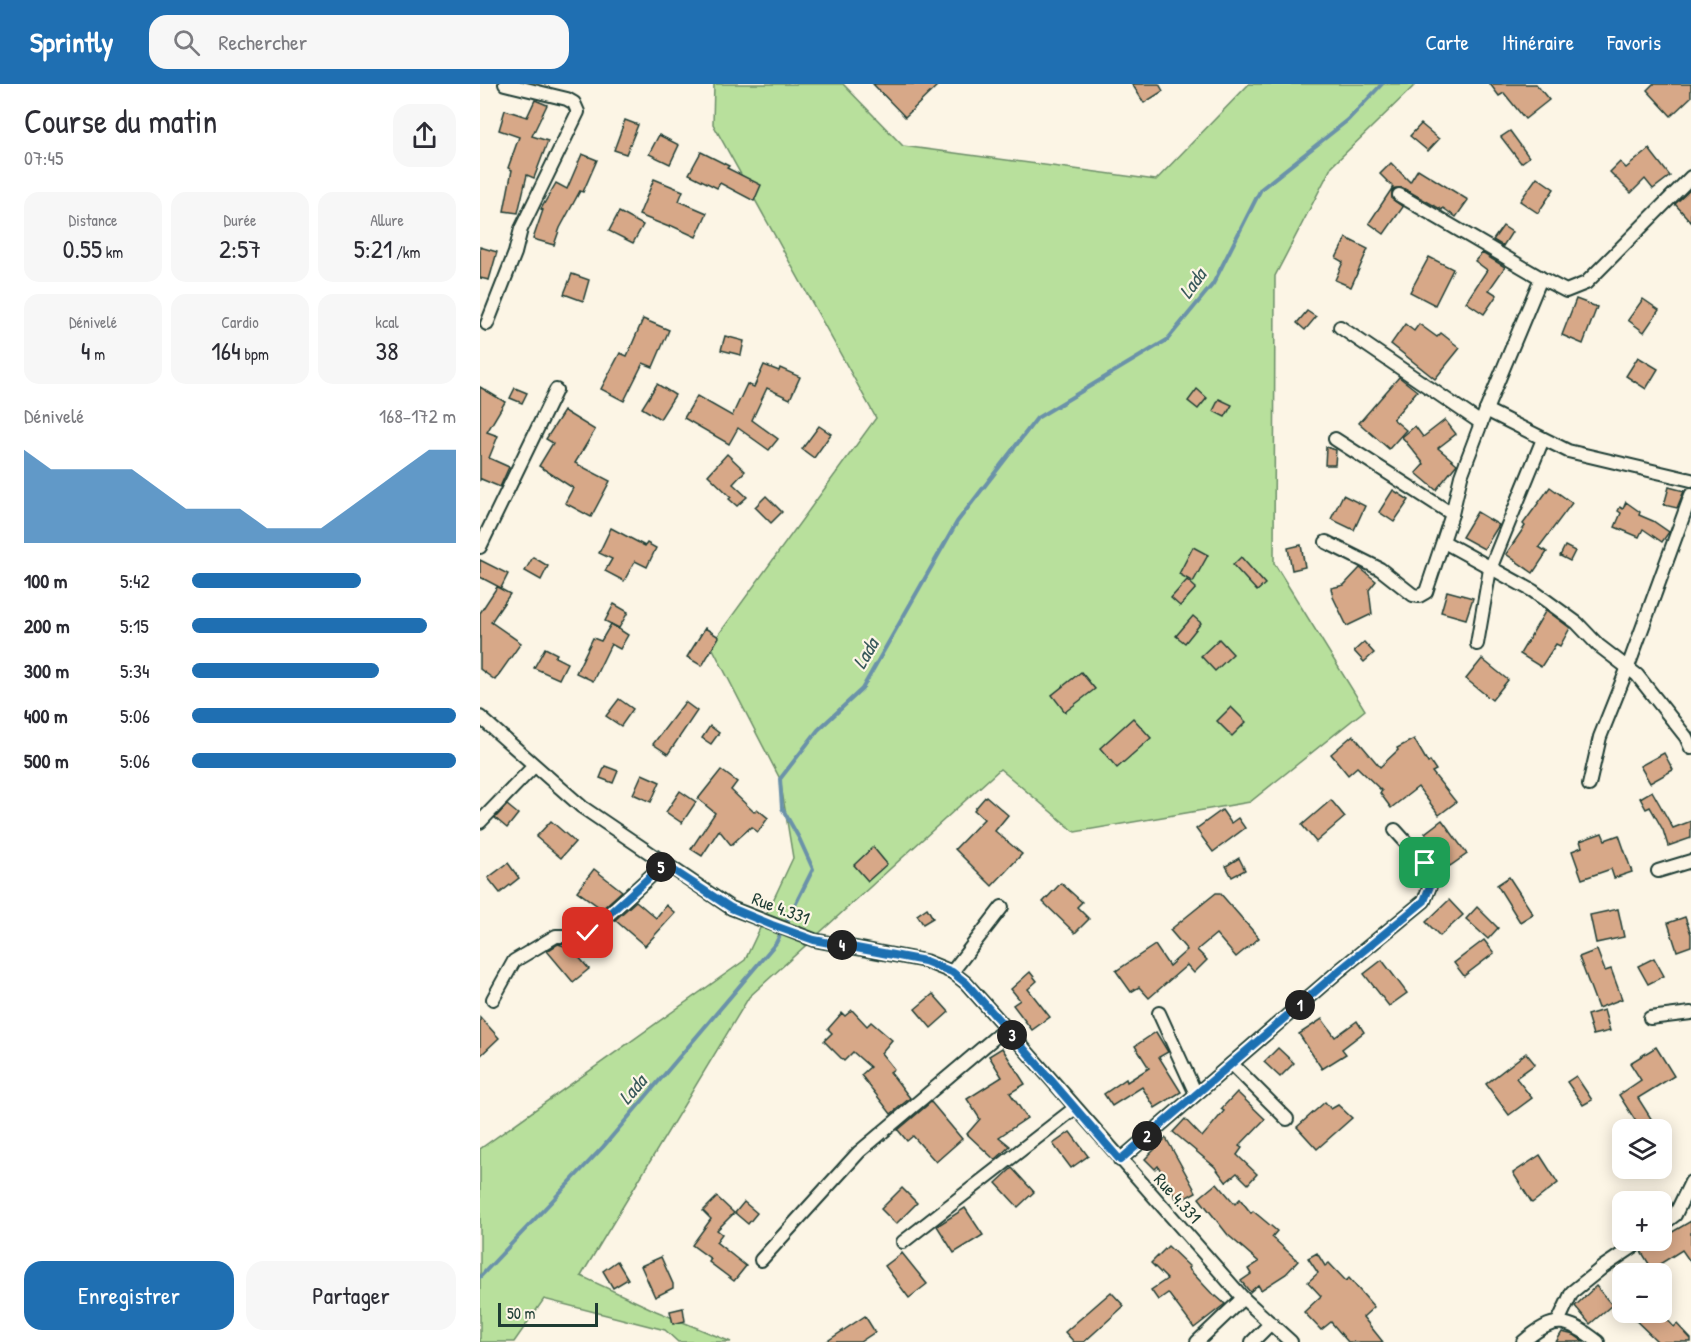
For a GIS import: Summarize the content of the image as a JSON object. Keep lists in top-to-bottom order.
{
  "streets": {
    "street": ["Rue 4.331"]
  },
  "water": ["Lada"],
  "scale_bar": "50 m",
  "page": {
    "header": "Sprintly",
    "search": "Rechercher",
    "nav": ["Carte", "Itinéraire", "Favoris"],
    "heading": ["Course du matin", "07:45"],
    "stats": [
      ["Distance", "0.55 km"],
      ["Durée", "2:57"],
      ["Allure", "5:21 /km"],
      ["Dénivelé", "4 m"],
      ["Cardio", "164 bpm"],
      ["kcal", "38"]
    ],
    "chart": ["Dénivelé", "168–172 m"],
    "list": [
      {
        "name": "100 m",
        "note": "5:42"
      },
      {
        "name": "200 m",
        "note": "5:15"
      },
      {
        "name": "300 m",
        "note": "5:34"
      },
      {
        "name": "400 m",
        "note": "5:06"
      },
      {
        "name": "500 m",
        "note": "5:06"
      }
    ],
    "pins": [
      "5",
      "4",
      "1",
      "3",
      "2"
    ],
    "map_buttons": ["+", "−"],
    "buttons": ["Enregistrer", "Partager"],
    "scale": "50 m"
  }
}
